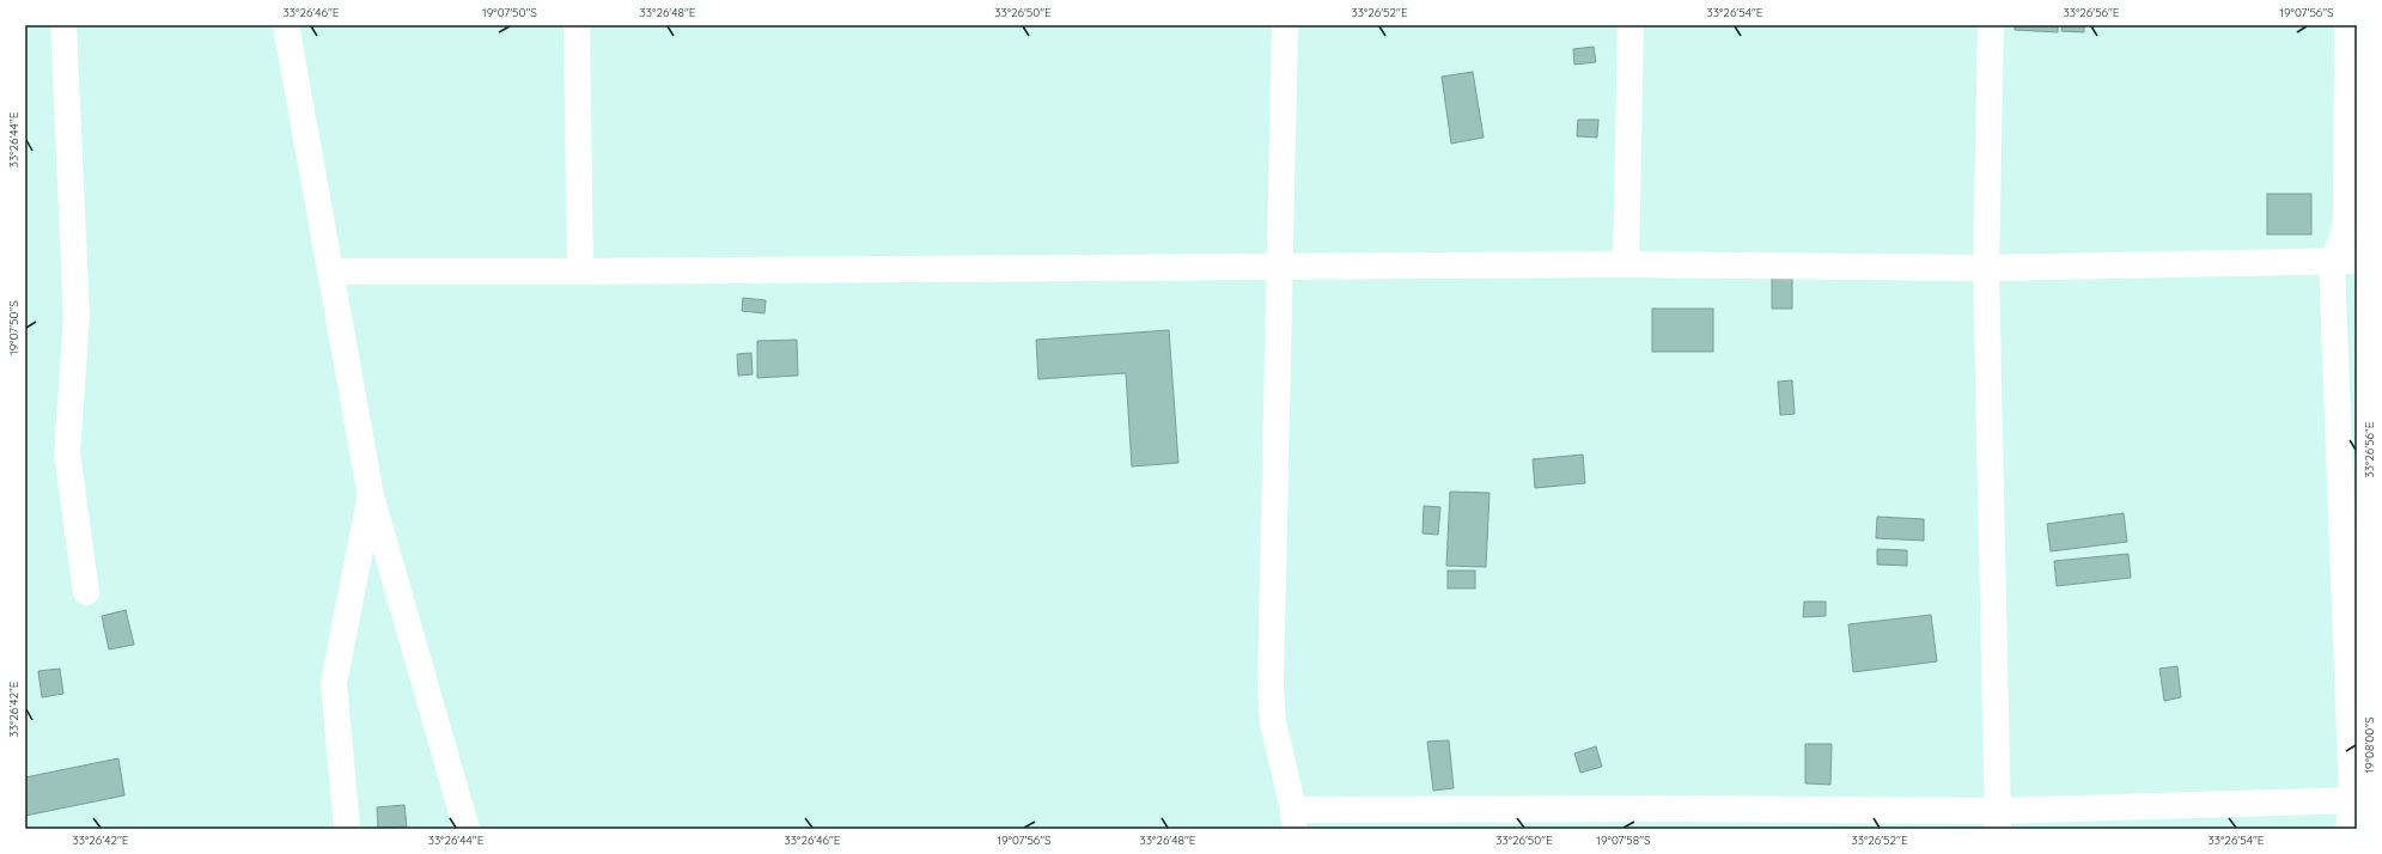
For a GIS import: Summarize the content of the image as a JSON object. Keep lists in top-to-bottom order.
{
  "coordinates": [
    "33°26'46\"E",
    "19°07'50\"S",
    "33°26'48\"E",
    "33°26'50\"E",
    "33°26'52\"E",
    "33°26'54\"E",
    "33°26'56\"E",
    "19°07'56\"S",
    "33°26'44\"E",
    "33°26'42\"E",
    "19°08'00\"S",
    "19°07'58\"S"
  ]
}
